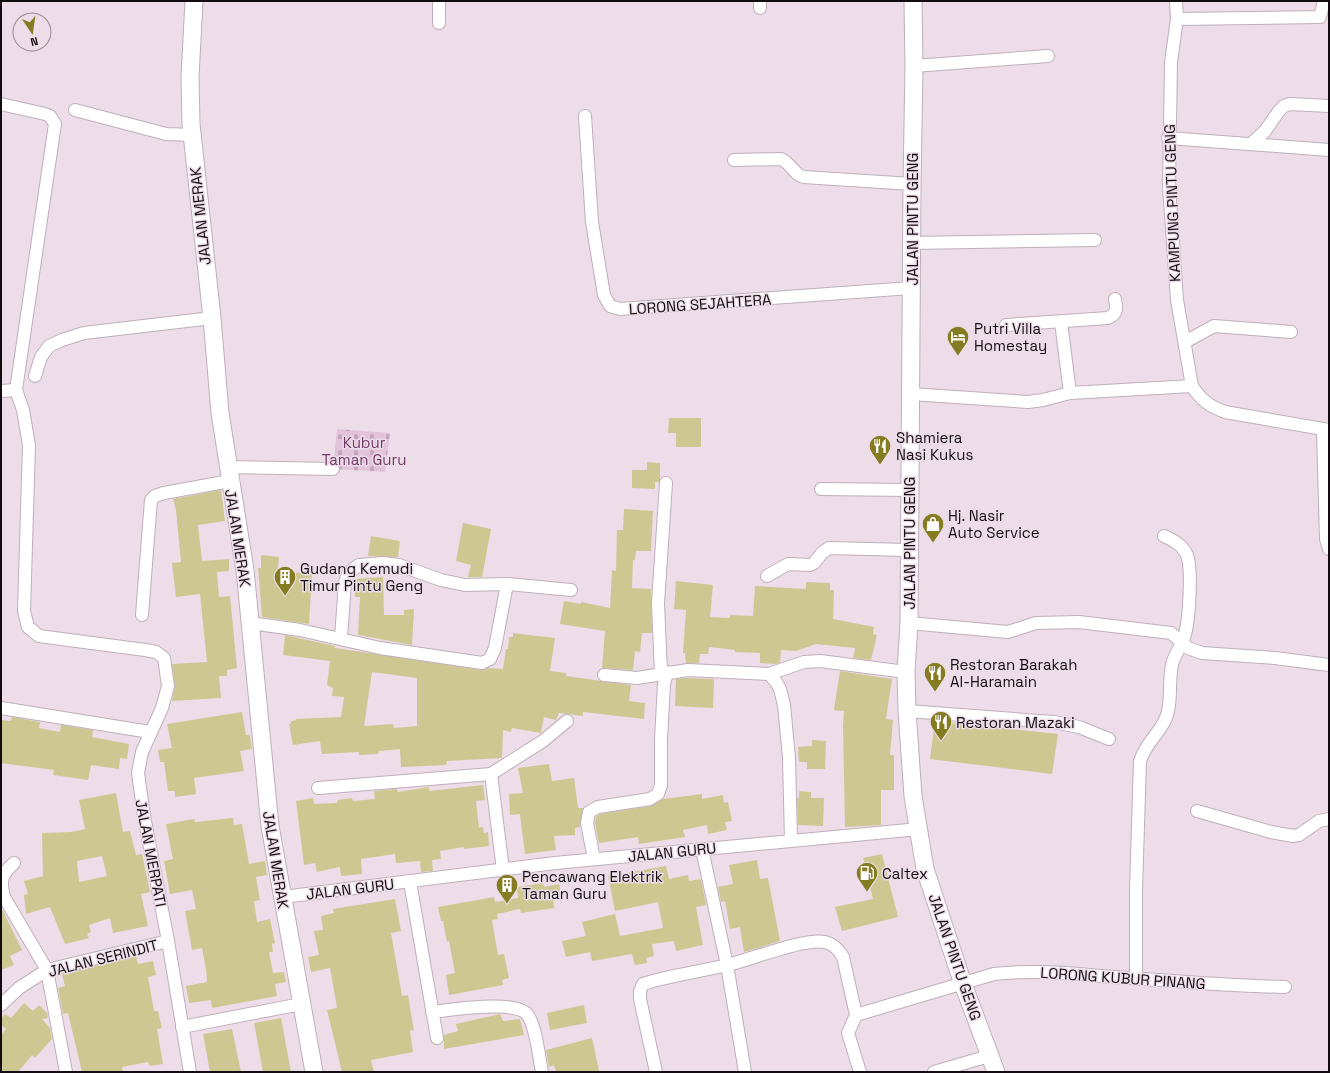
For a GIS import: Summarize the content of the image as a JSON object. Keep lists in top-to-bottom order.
{
  "streets": {
    "main road": ["JALAN MERAK", "JALAN PINTU GENG"],
    "street": [
      "KAMPUNG PINTU GENG",
      "LORONG SEJAHTERA",
      "JALAN GURU",
      "JALAN MERPATI",
      "JALAN SERINDIT",
      "LORONG KUBUR PINANG"
    ]
  },
  "crossings": [
    ["JALAN MERAK", "JALAN GURU"],
    ["JALAN PINTU GENG", "LORONG SEJAHTERA"],
    ["JALAN PINTU GENG", "JALAN GURU"],
    ["JALAN PINTU GENG", "LORONG KUBUR PINANG"],
    ["JALAN MERPATI", "JALAN SERINDIT"]
  ],
  "parks": ["Kubur Taman Guru"],
  "places": {
    "hotel": ["Putri Villa Homestay"],
    "restaurant": ["Shamiera Nasi Kukus", "Restoran Barakah Al-Haramain", "Restoran Mazaki"],
    "shop": ["Hj. Nasir Auto Service"],
    "building": ["Gudang Kemudi Timur Pintu Geng", "Pencawang Elektrik Taman Guru"],
    "fuel station": ["Caltex"]
  },
  "north": "bottom"
}
